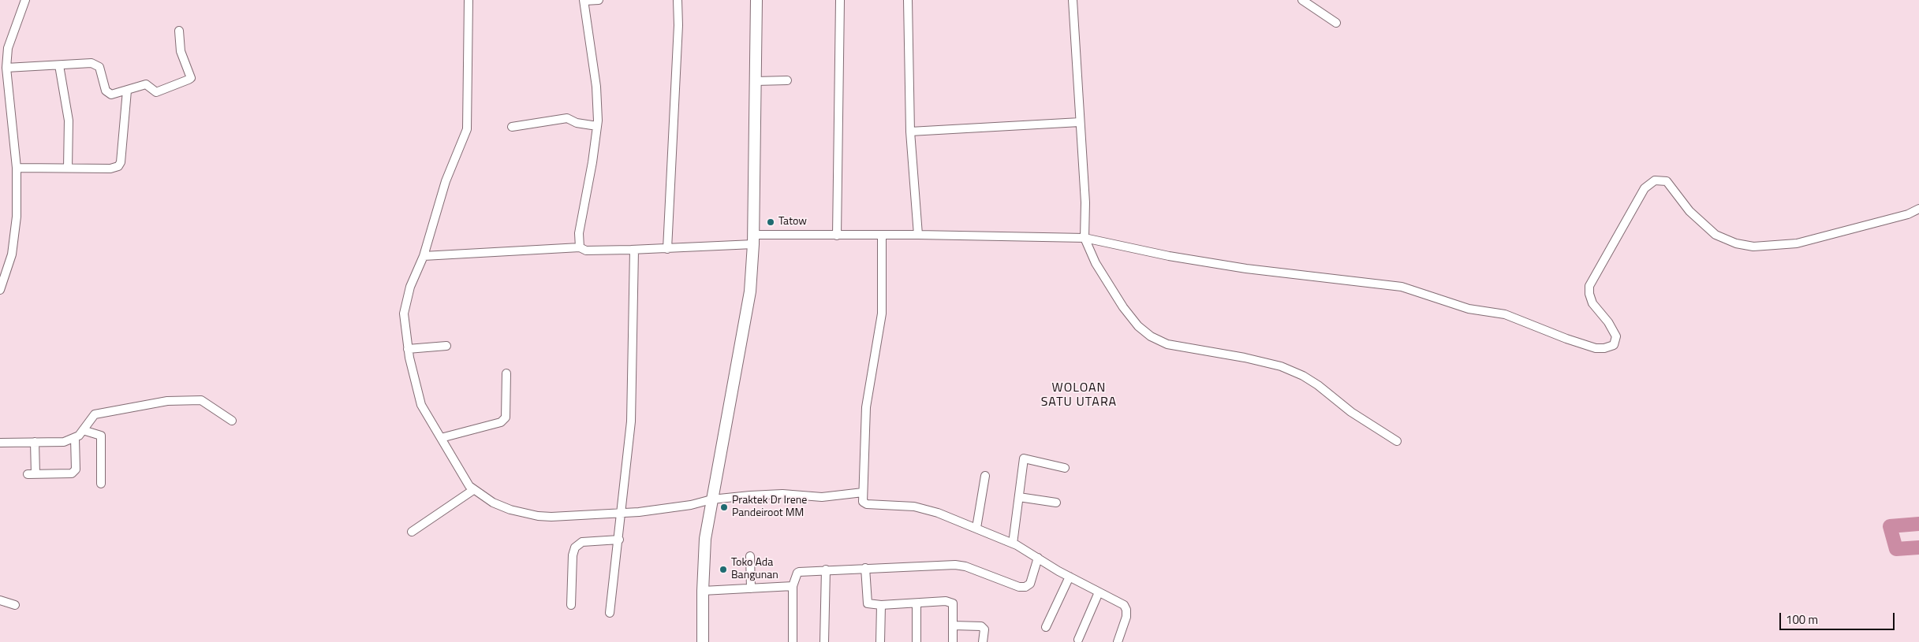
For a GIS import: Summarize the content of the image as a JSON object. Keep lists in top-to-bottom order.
{
  "districts": ["WOLOAN SATU UTARA"],
  "places": ["Tatow", "Praktek Dr Irene Pandeiroot MM", "Toko Ada Bangunan"],
  "scale_bar": "100 m"
}
